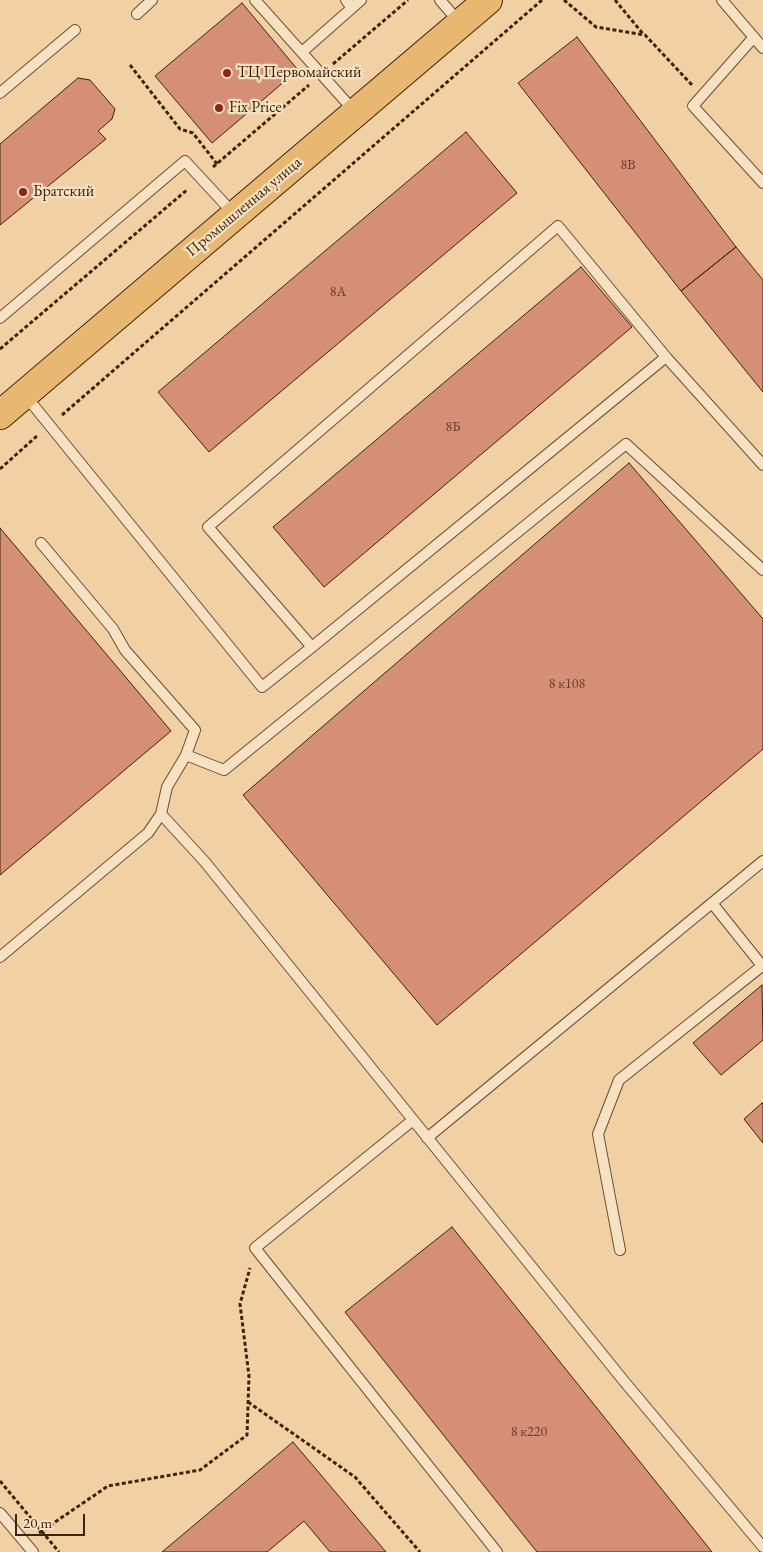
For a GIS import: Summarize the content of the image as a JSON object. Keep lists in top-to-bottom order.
{
  "streets": {
    "main road": ["Промышленная улица"]
  },
  "places": ["ТЦ Первомайский", "Fix Price", "Братский"],
  "house_numbers": [
    "8В",
    "8А",
    "8Б",
    "8 к108",
    "8 к220"
  ],
  "scale_bar": "20 m"
}
